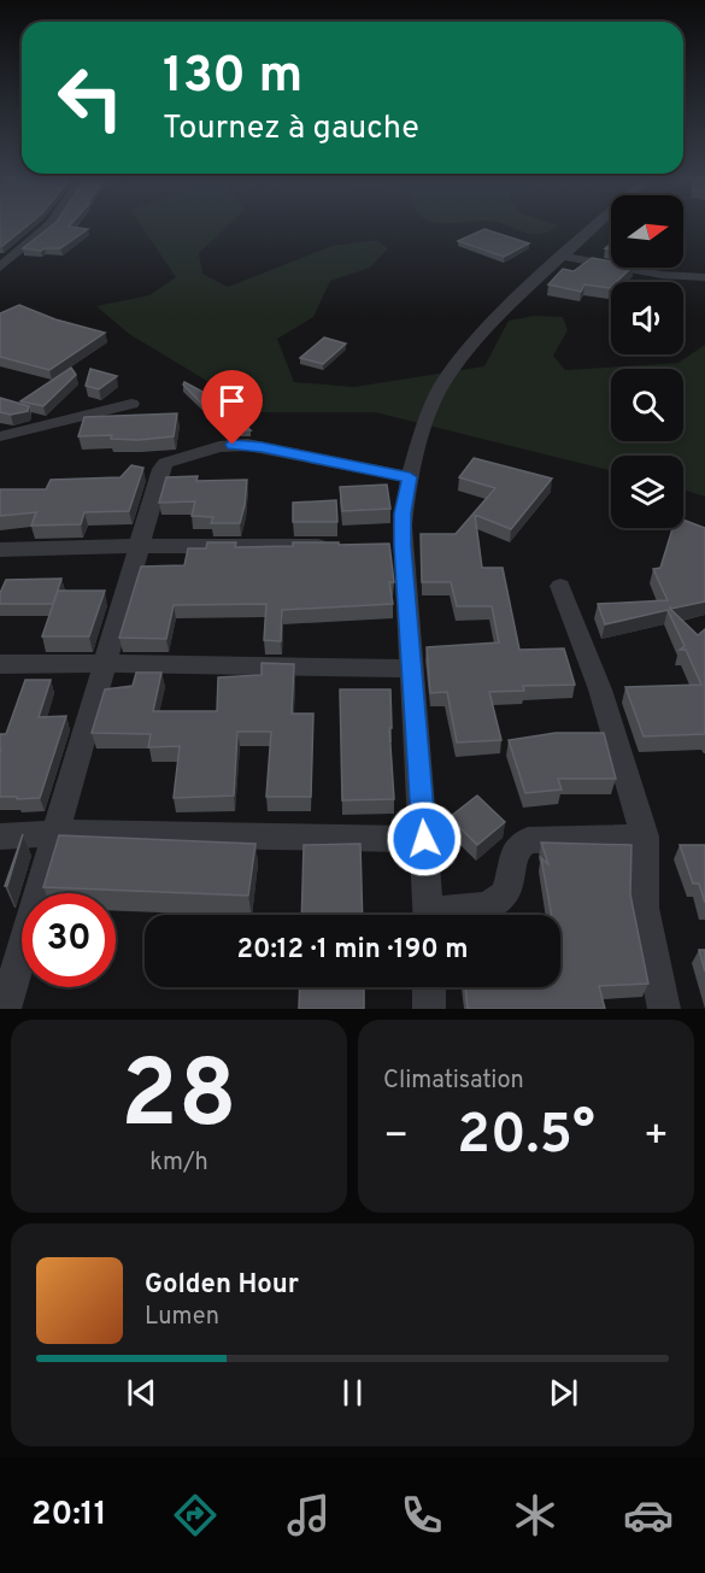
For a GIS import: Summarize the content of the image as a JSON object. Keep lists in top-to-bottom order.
{
  "north": "right",
  "page": {
    "turn": ["130 m", "Tournez à gauche"],
    "limit": "30",
    "trip": "20:12 · 1 min · 190 m",
    "tile": [
      ["28", "km/h"],
      "Climatisation"
    ],
    "heat": ["−", "20.5°", "+"],
    "song": ["Golden Hour", "Lumen"],
    "tabs": "20:11"
  }
}
